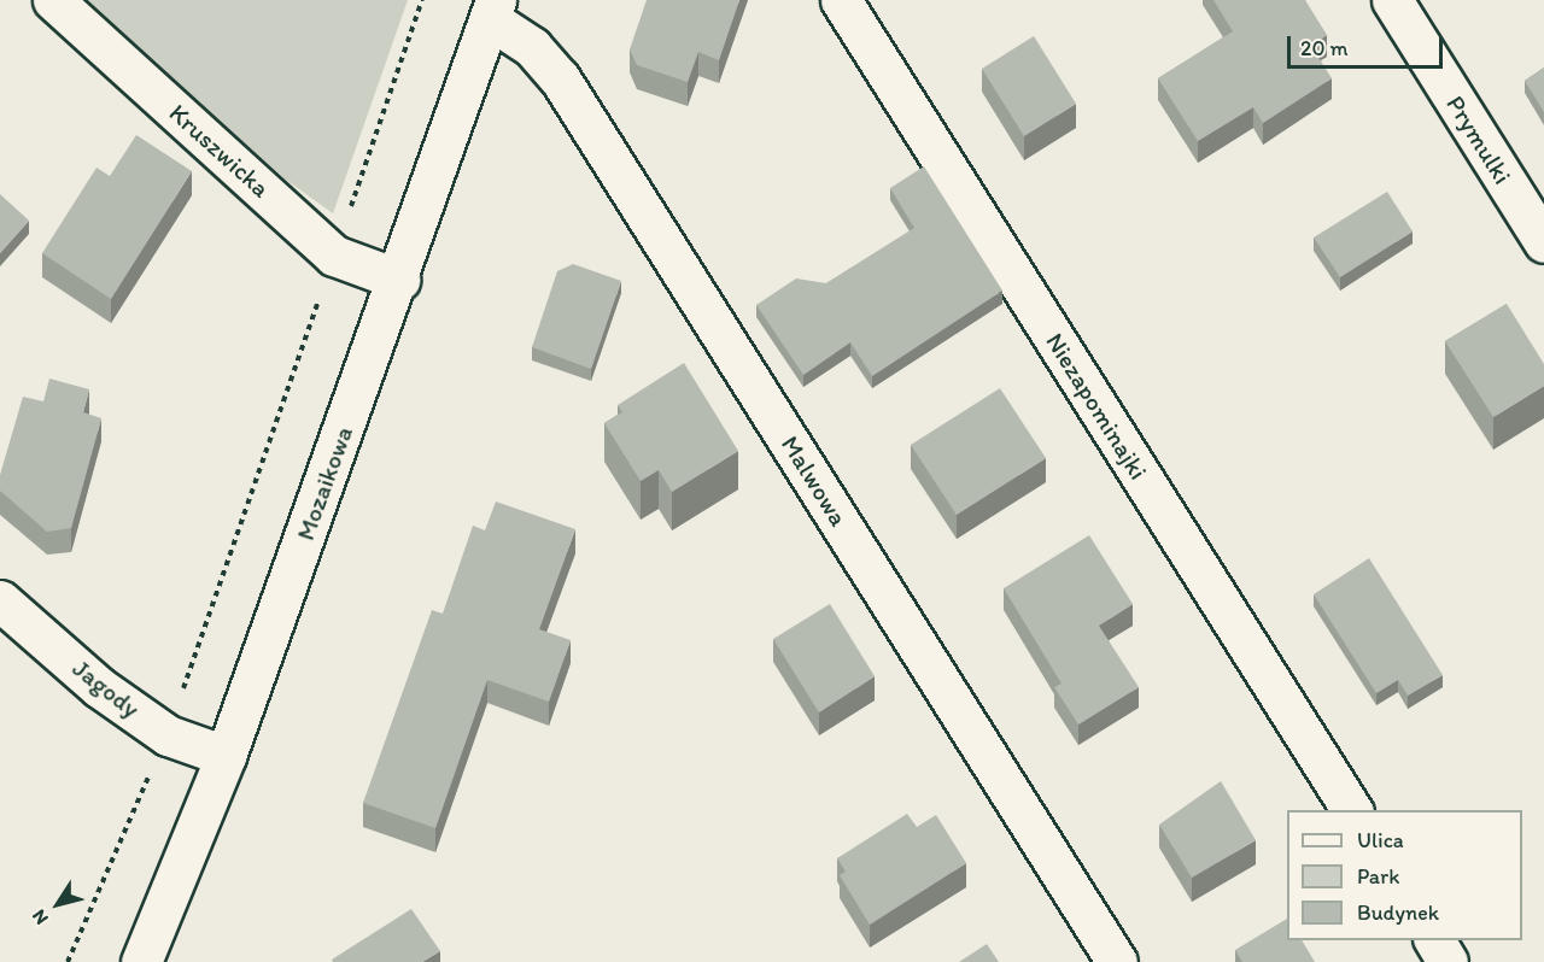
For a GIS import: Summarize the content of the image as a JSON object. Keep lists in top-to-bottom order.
{
  "streets": {
    "street": [
      "Prymulki",
      "Kruszwicka",
      "Niezapominajki",
      "Malwowa",
      "Mozaikowa",
      "Jagody"
    ]
  },
  "crossings": [
    ["Kruszwicka", "Mozaikowa"],
    ["Malwowa", "Mozaikowa"],
    ["Mozaikowa", "Jagody"]
  ],
  "legend": ["Ulica", "Park", "Budynek"],
  "scale_bar": "20 m",
  "north": "bottom left"
}
